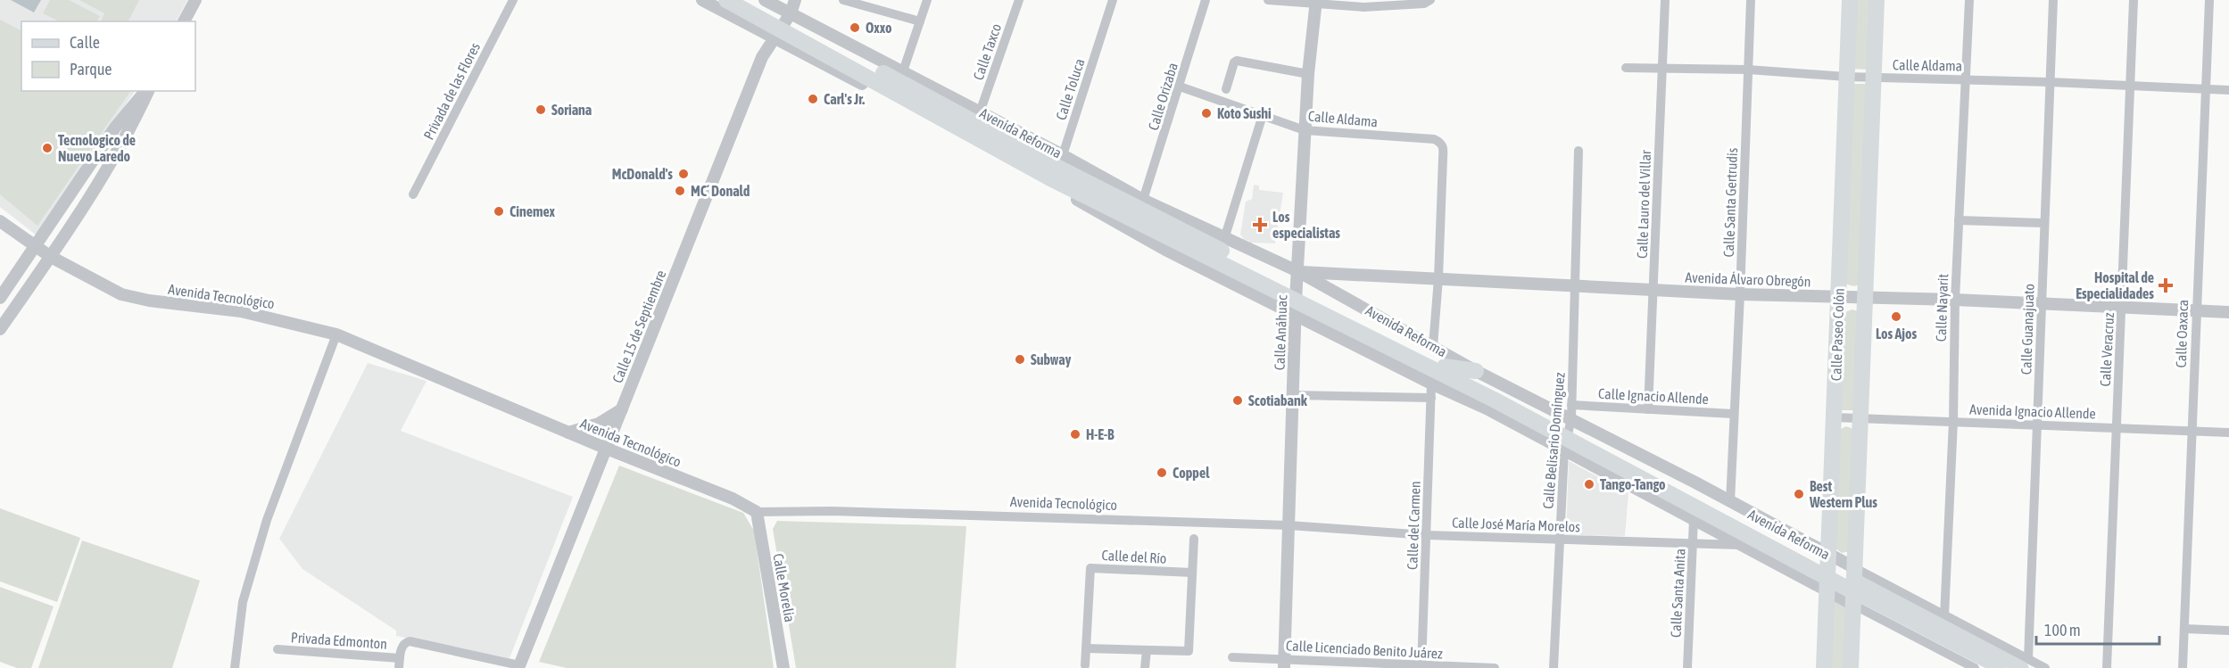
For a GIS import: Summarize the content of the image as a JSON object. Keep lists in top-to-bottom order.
{
  "streets": {
    "main road": ["Avenida Reforma", "Calle Paseo Colón"],
    "street": [
      "Calle Taxco",
      "Calle Aldama",
      "Calle Toluca",
      "Privada de las Flores",
      "Calle Orizaba",
      "Calle Santa Gertrudis",
      "Calle Lauro del Villar",
      "Avenida Álvaro Obregón",
      "Avenida Tecnológico",
      "Calle Nayarit",
      "Calle 15 de Septiembre",
      "Calle Guanajuato",
      "Calle Anáhuac",
      "Calle Oaxaca",
      "Calle Veracruz",
      "Calle Ignacio Allende",
      "Avenida Ignacio Allende",
      "Calle Belisario Domínguez",
      "Calle José María Morelos",
      "Calle del Carmen",
      "Calle del Río",
      "Calle Morelia",
      "Calle Santa Anita",
      "Privada Edmonton",
      "Calle Licenciado Benito Juárez"
    ]
  },
  "crossings": [
    ["Calle Taxco", "Avenida Reforma"],
    ["Calle Aldama", "Calle Orizaba"],
    ["Calle Aldama", "Calle Santa Gertrudis"],
    ["Calle Aldama", "Calle Lauro del Villar"],
    ["Calle Aldama", "Avenida Álvaro Obregón"],
    ["Calle Aldama", "Calle Nayarit"],
    ["Calle Aldama", "Calle Guanajuato"],
    ["Calle Aldama", "Calle Anáhuac"],
    ["Calle Aldama", "Calle Oaxaca"],
    ["Calle Aldama", "Calle Paseo Colón"],
    ["Calle Aldama", "Calle Veracruz"],
    ["Calle Toluca", "Avenida Reforma"],
    ["Calle Orizaba", "Avenida Reforma"],
    ["Avenida Reforma", "Calle Santa Gertrudis"],
    ["Avenida Reforma", "Avenida Álvaro Obregón"],
    ["Avenida Reforma", "Calle Nayarit"],
    ["Avenida Reforma", "Calle 15 de Septiembre"],
    ["Avenida Reforma", "Calle Guanajuato"],
    ["Avenida Reforma", "Calle Anáhuac"],
    ["Avenida Reforma", "Calle Paseo Colón"],
    ["Avenida Reforma", "Calle Belisario Domínguez"],
    ["Avenida Reforma", "Calle José María Morelos"],
    ["Avenida Reforma", "Calle del Carmen"],
    ["Avenida Reforma", "Calle Santa Anita"],
    ["Calle Santa Gertrudis", "Avenida Álvaro Obregón"],
    ["Calle Santa Gertrudis", "Calle Ignacio Allende"],
    ["Calle Lauro del Villar", "Avenida Álvaro Obregón"],
    ["Calle Lauro del Villar", "Calle Ignacio Allende"],
    ["Avenida Álvaro Obregón", "Calle Nayarit"],
    ["Avenida Álvaro Obregón", "Calle Guanajuato"],
    ["Avenida Álvaro Obregón", "Calle Anáhuac"],
    ["Avenida Álvaro Obregón", "Calle Oaxaca"],
    ["Avenida Álvaro Obregón", "Calle Paseo Colón"],
    ["Avenida Álvaro Obregón", "Calle Veracruz"],
    ["Avenida Álvaro Obregón", "Calle Belisario Domínguez"],
    ["Avenida Tecnológico", "Calle 15 de Septiembre"],
    ["Avenida Tecnológico", "Calle Anáhuac"],
    ["Avenida Tecnológico", "Calle José María Morelos"],
    ["Avenida Tecnológico", "Calle Morelia"],
    ["Calle Nayarit", "Avenida Ignacio Allende"],
    ["Calle Guanajuato", "Avenida Ignacio Allende"],
    ["Calle Anáhuac", "Calle José María Morelos"],
    ["Calle Anáhuac", "Calle Licenciado Benito Juárez"],
    ["Calle Oaxaca", "Avenida Ignacio Allende"],
    ["Calle Paseo Colón", "Avenida Ignacio Allende"],
    ["Calle Veracruz", "Avenida Ignacio Allende"],
    ["Calle Ignacio Allende", "Calle Belisario Domínguez"],
    ["Calle Belisario Domínguez", "Calle José María Morelos"],
    ["Calle José María Morelos", "Calle del Carmen"],
    ["Calle José María Morelos", "Calle Santa Anita"],
    ["Calle del Carmen", "Calle Licenciado Benito Juárez"]
  ],
  "places": {
    "other": [
      "Oxxo",
      "Carl's Jr.",
      "Soriana",
      "Koto Sushi",
      "Tecnologico de Nuevo Laredo",
      "McDonald's",
      "MC´ Donald",
      "Cinemex",
      "Los Ajos",
      "Subway",
      "Scotiabank",
      "H-E-B",
      "Coppel",
      "Tango-Tango",
      "Best Western Plus"
    ],
    "health": ["Los especialistas", "Hospital de Especialidades"]
  },
  "legend": ["Calle", "Parque"],
  "scale_bar": "100 m"
}
